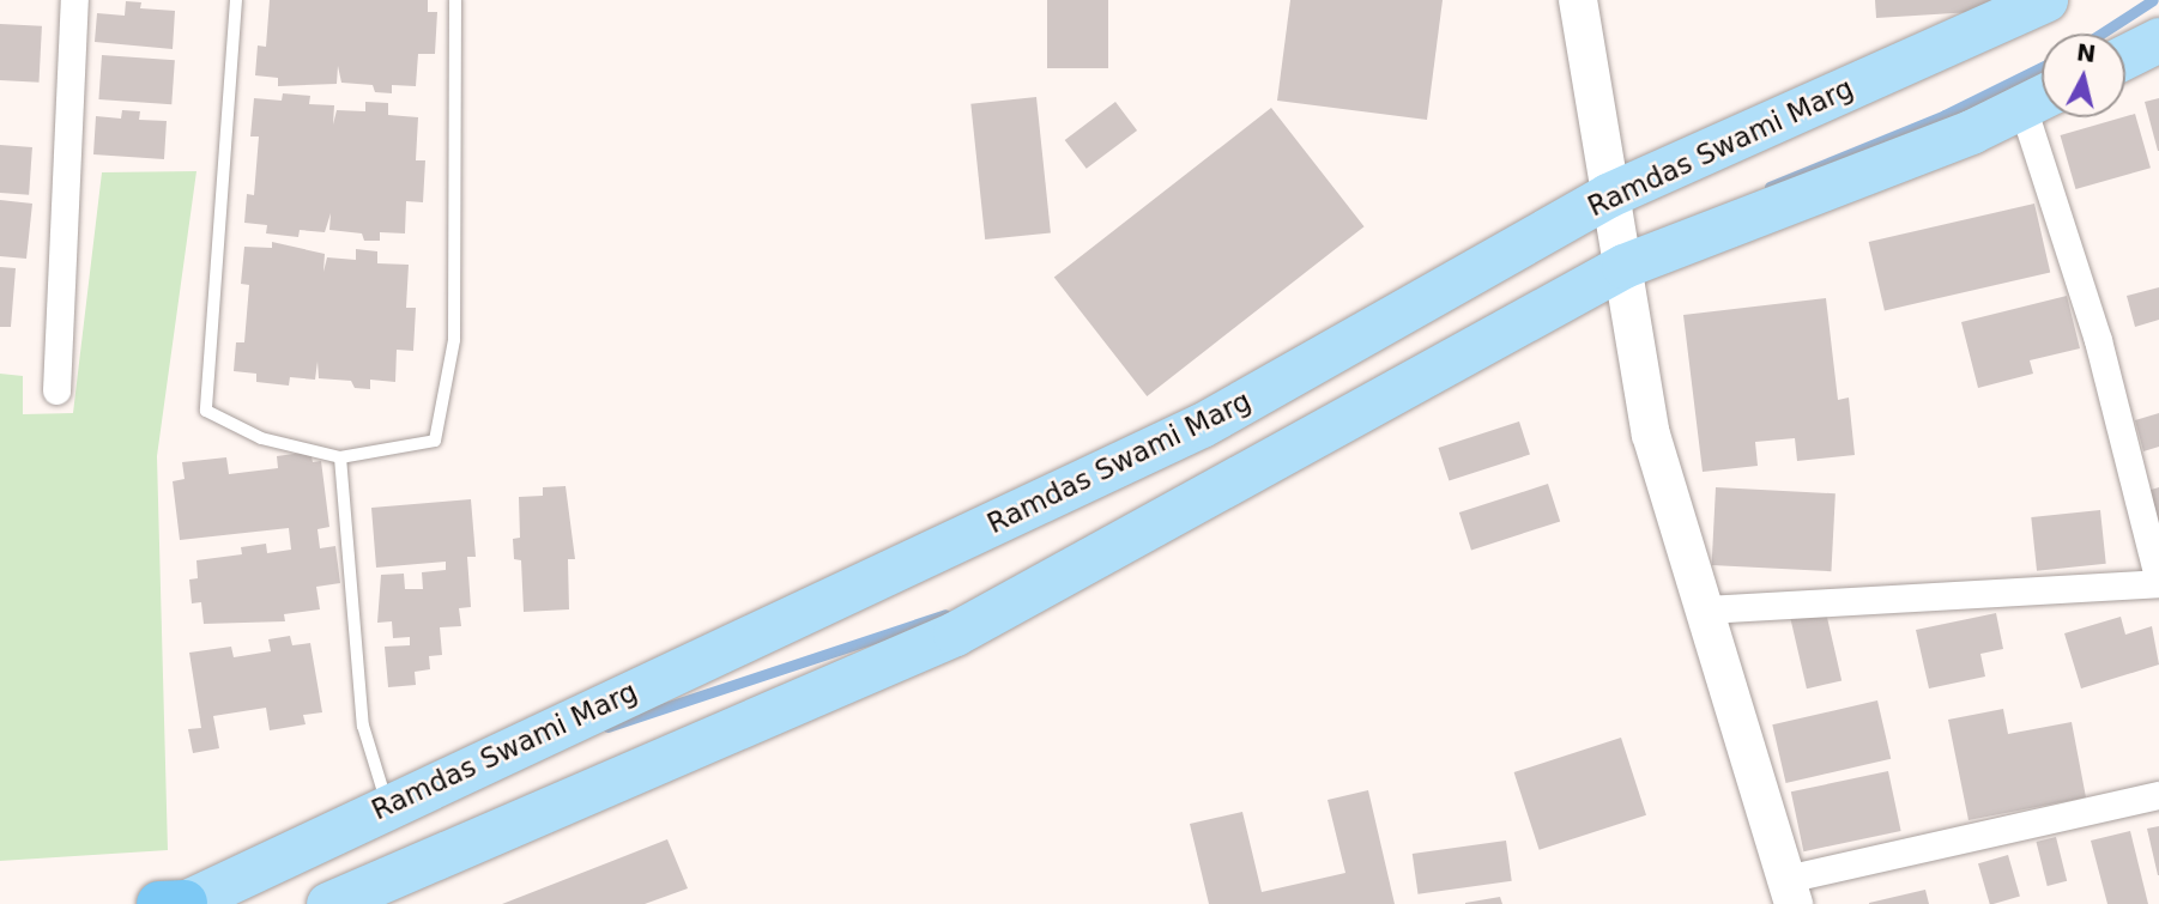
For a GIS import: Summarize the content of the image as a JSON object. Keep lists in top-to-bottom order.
{
  "streets": {
    "main road": ["Ramdas Swami Marg"]
  },
  "north": "top"
}
